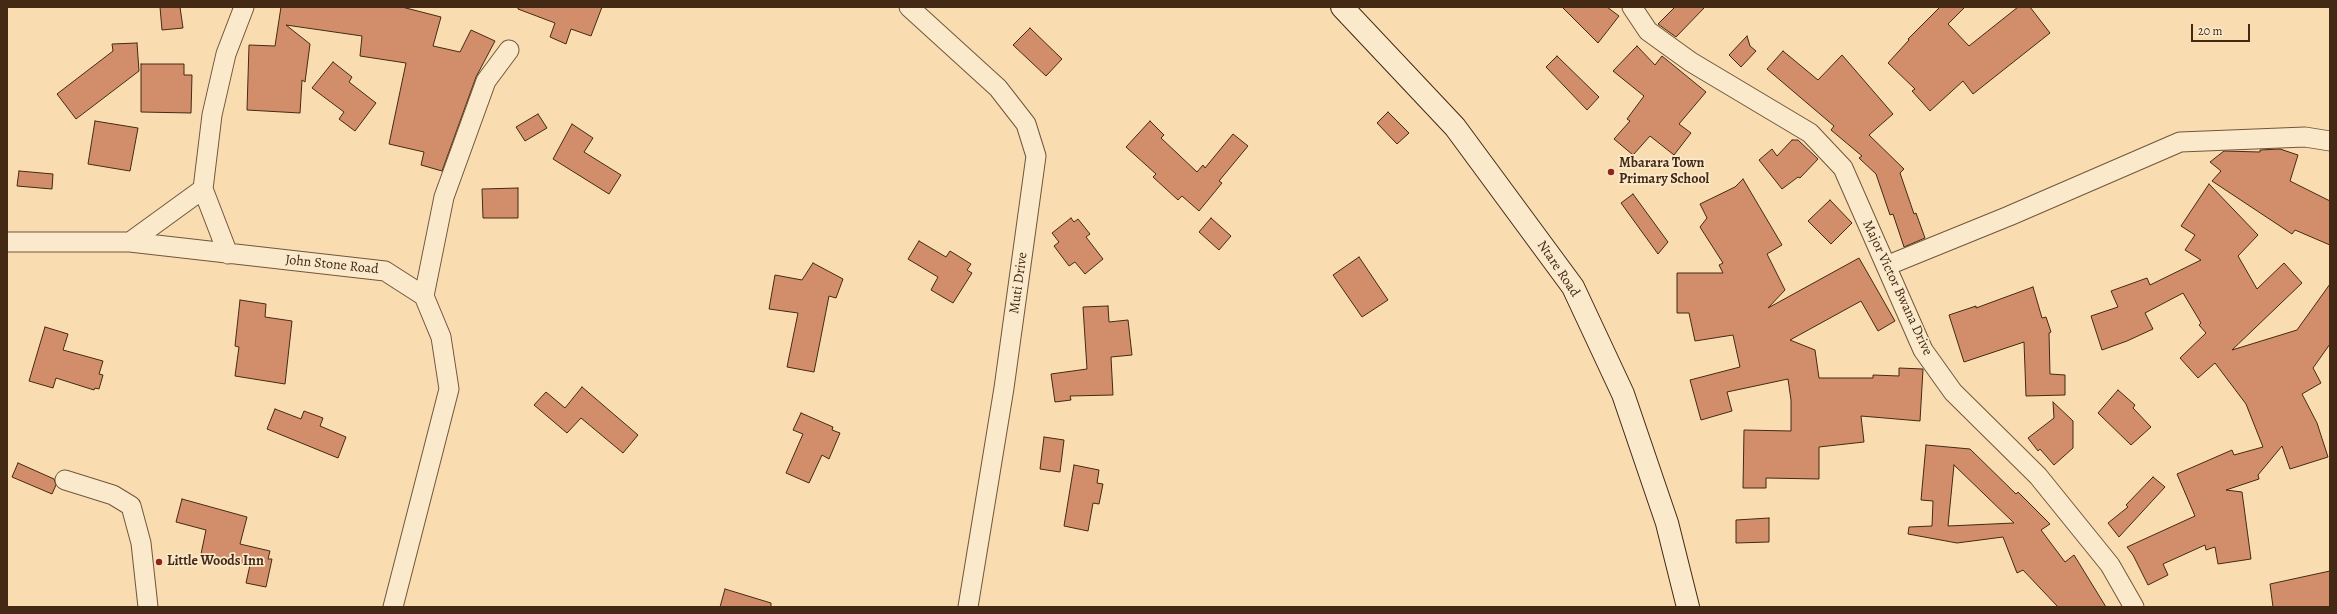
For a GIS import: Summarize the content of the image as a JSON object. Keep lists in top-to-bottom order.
{
  "streets": {
    "main road": ["Ntare Road"],
    "street": ["John Stone Road", "Muti Drive", "Major Victor Bwana Drive"]
  },
  "places": ["Mbarara Town Primary School", "Little Woods Inn"],
  "scale_bar": "20 m"
}
